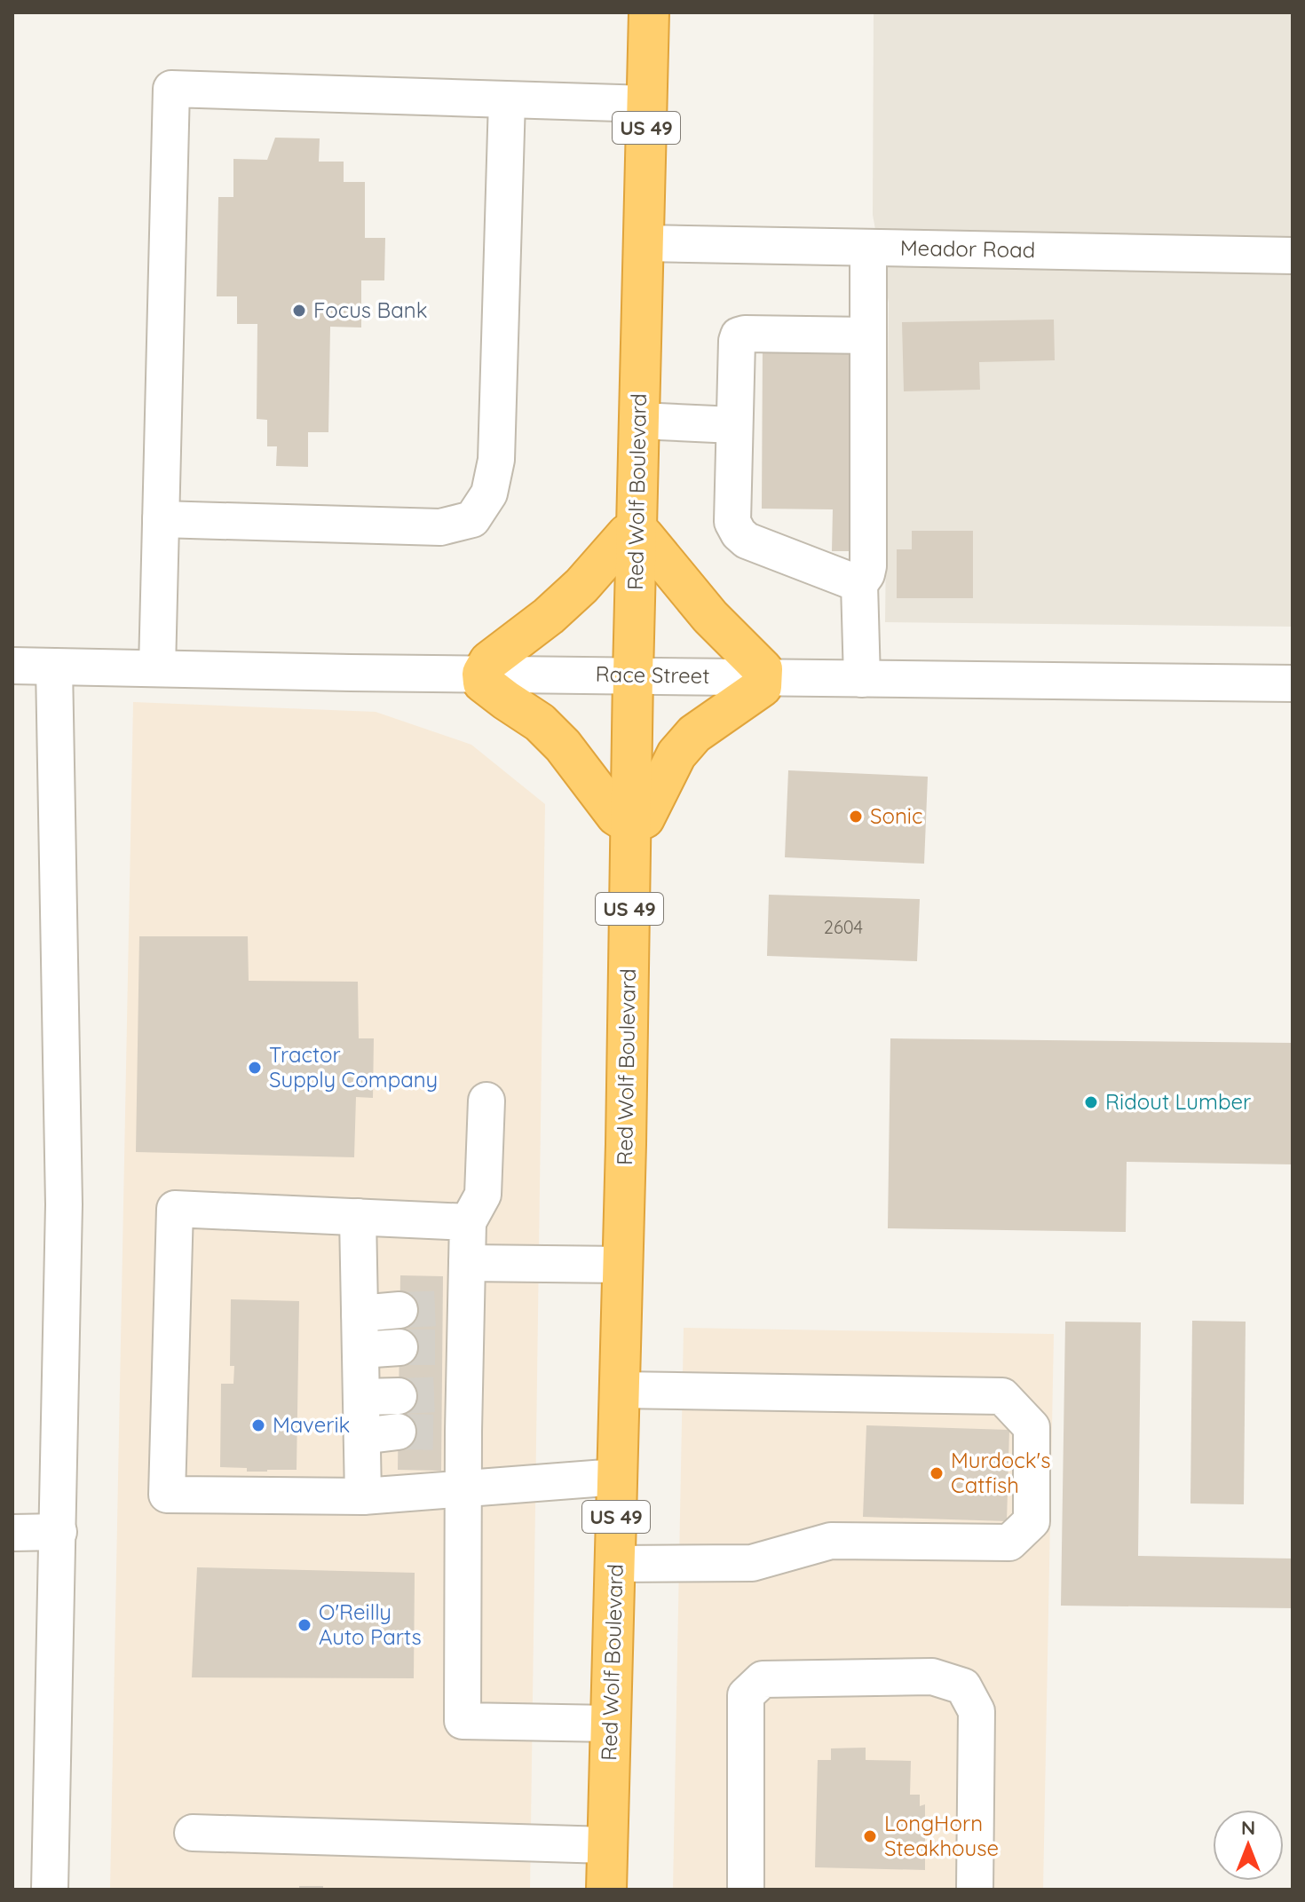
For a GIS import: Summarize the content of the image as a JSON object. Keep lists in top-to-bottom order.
{
  "streets": {
    "highway": ["US 49", "Red Wolf Boulevard"],
    "street": ["Meador Road", "Race Street"]
  },
  "crossings": [
    ["US 49", "Meador Road"],
    ["US 49", "Red Wolf Boulevard"],
    ["Meador Road", "Red Wolf Boulevard"],
    ["Red Wolf Boulevard", "Race Street"]
  ],
  "places": [
    "Focus Bank",
    "Sonic",
    "Tractor Supply Company",
    "Ridout Lumber",
    "Maverik",
    "Murdock's Catfish",
    "O'Reilly Auto Parts",
    "LongHorn Steakhouse"
  ],
  "house_numbers": ["2604"],
  "north": "top"
}
